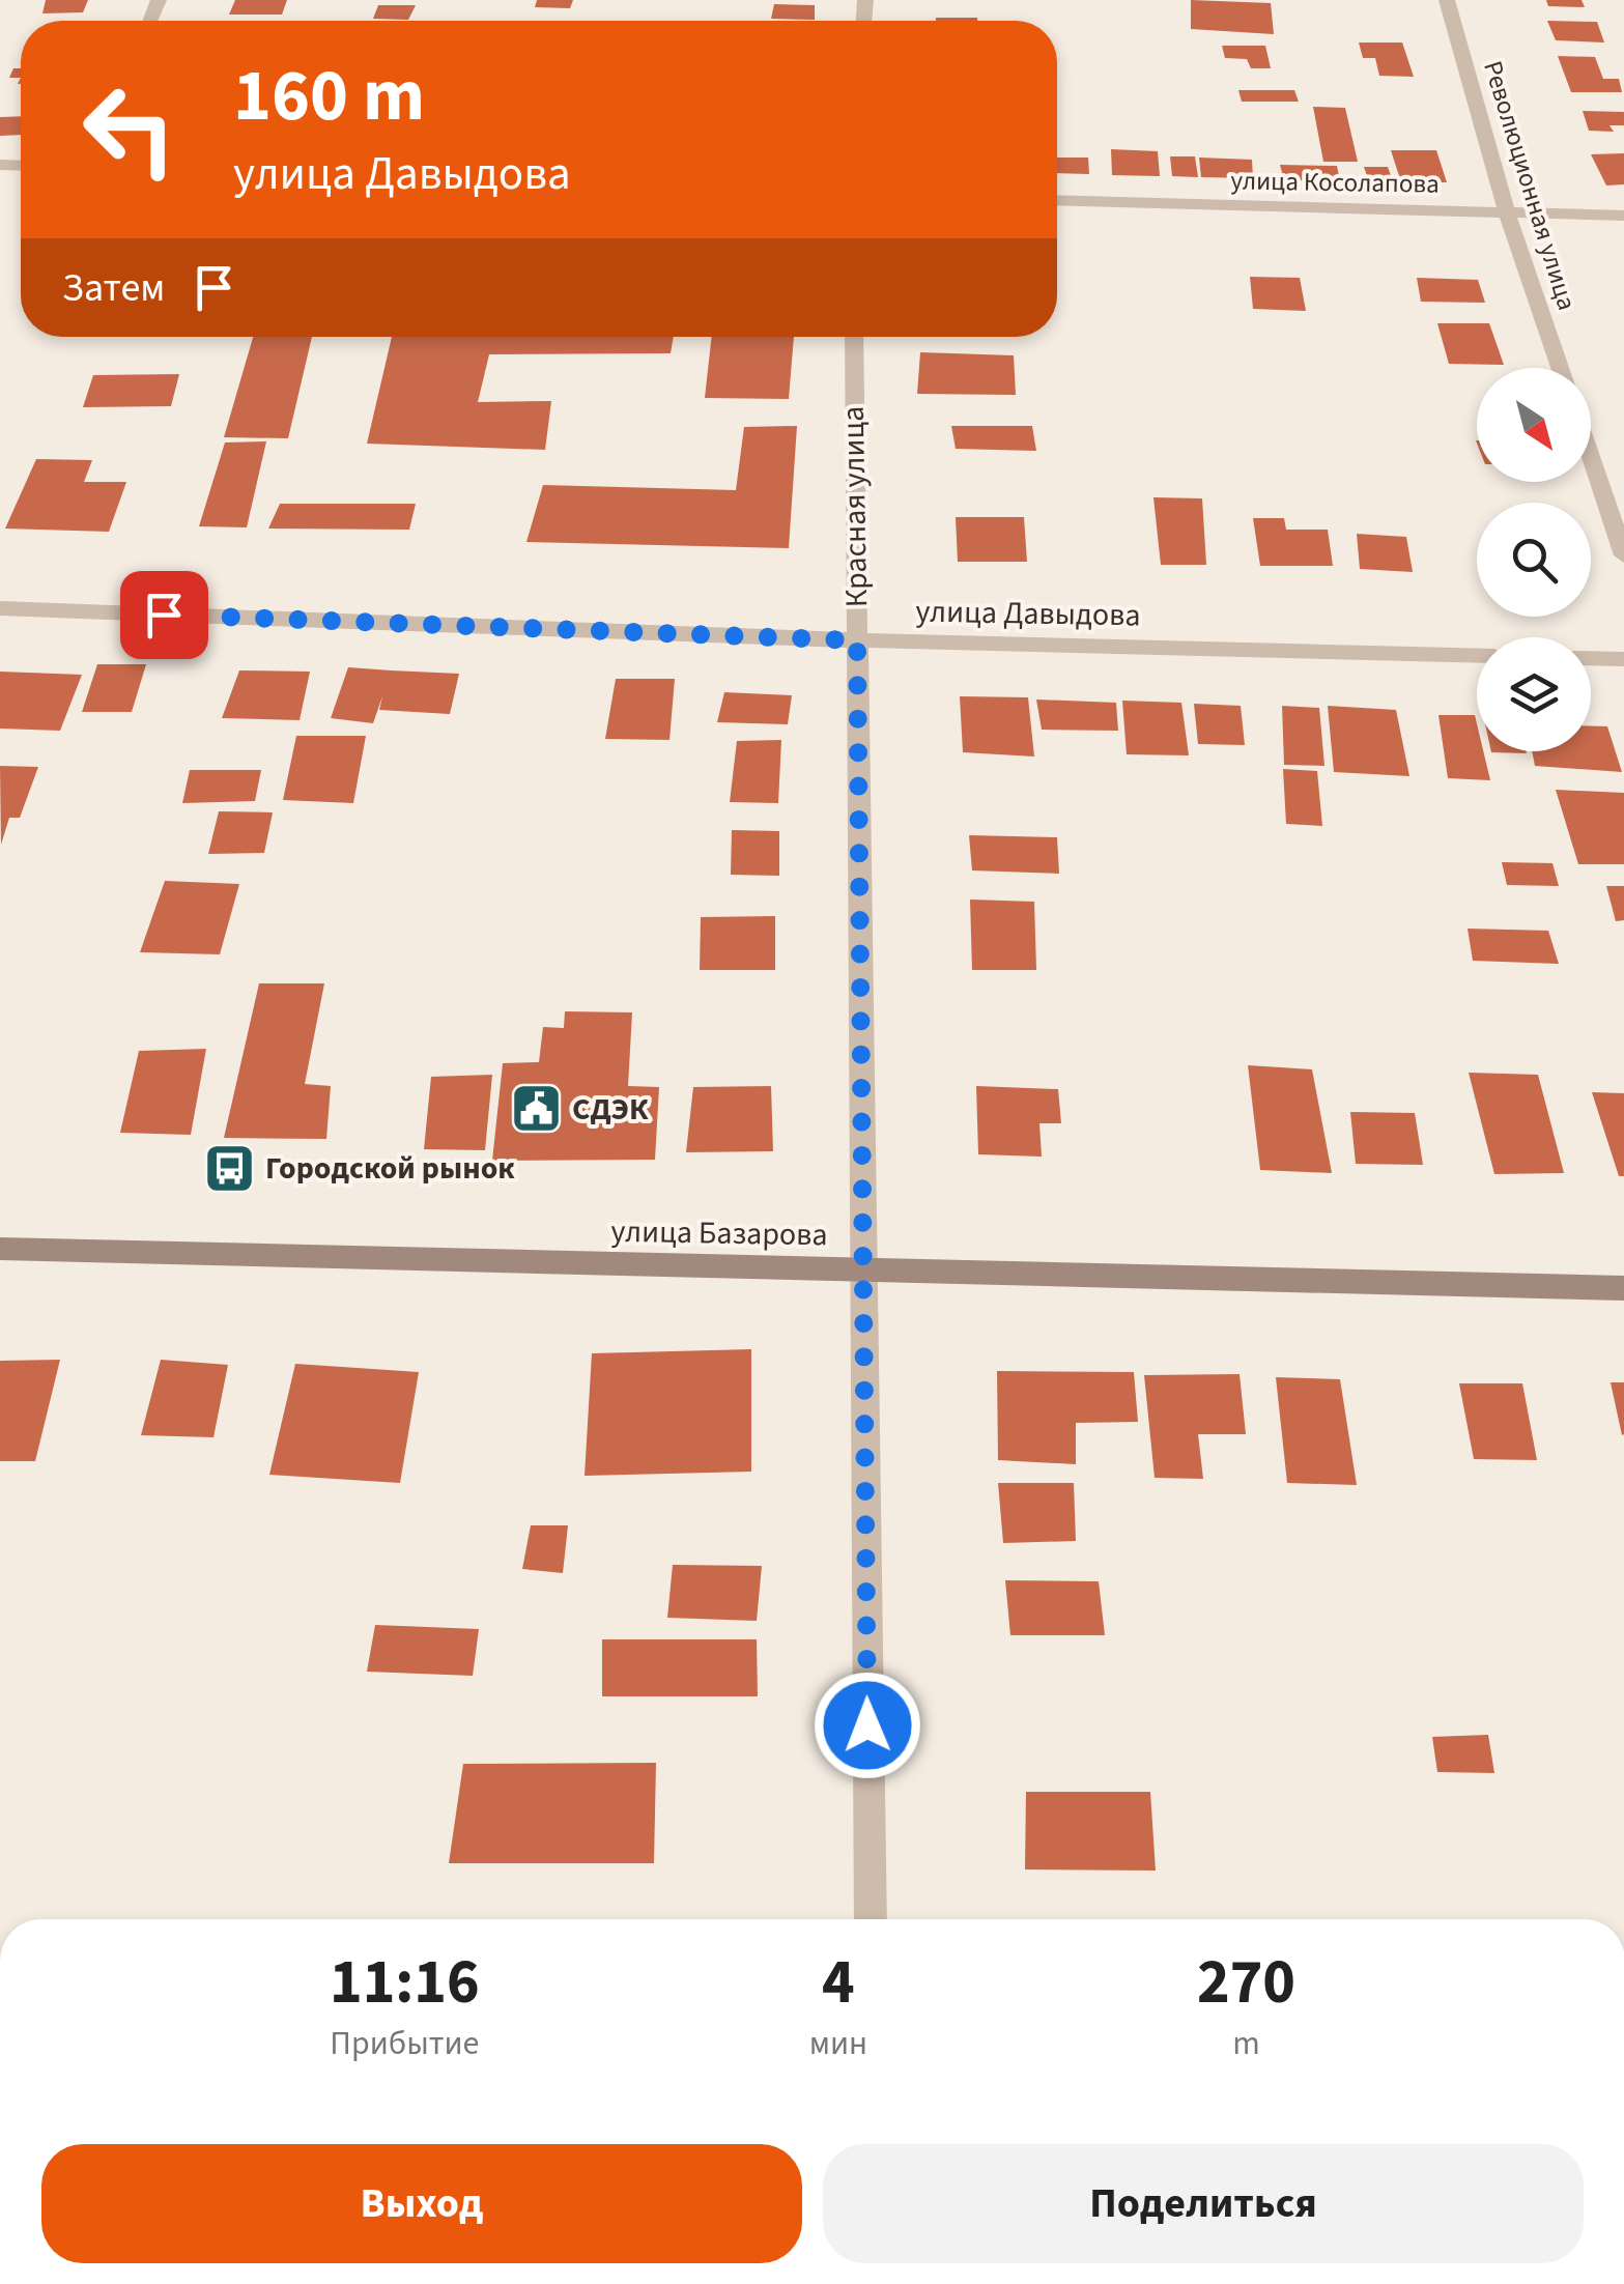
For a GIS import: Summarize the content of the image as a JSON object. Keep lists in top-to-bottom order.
{
  "streets": {
    "main road": ["улица Базарова"],
    "street": [
      "улица Косолапова",
      "Революционная улица",
      "Красная улица",
      "улица Давыдова"
    ]
  },
  "crossings": [
    ["улица Косолапова", "Революционная улица"],
    ["Красная улица", "улица Давыдова"],
    ["Красная улица", "улица Базарова"]
  ],
  "places": {
    "public building": ["СДЭК"],
    "bus stop": ["Городской рынок"]
  },
  "north": "bottom right",
  "page": {
    "turn": ["160 m", "улица Давыдова"],
    "then": "Затем",
    "eta": [
      "11:16",
      "Прибытие",
      "4",
      "мин",
      "270",
      "m"
    ],
    "buttons": ["Выход", "Поделиться"]
  }
}
